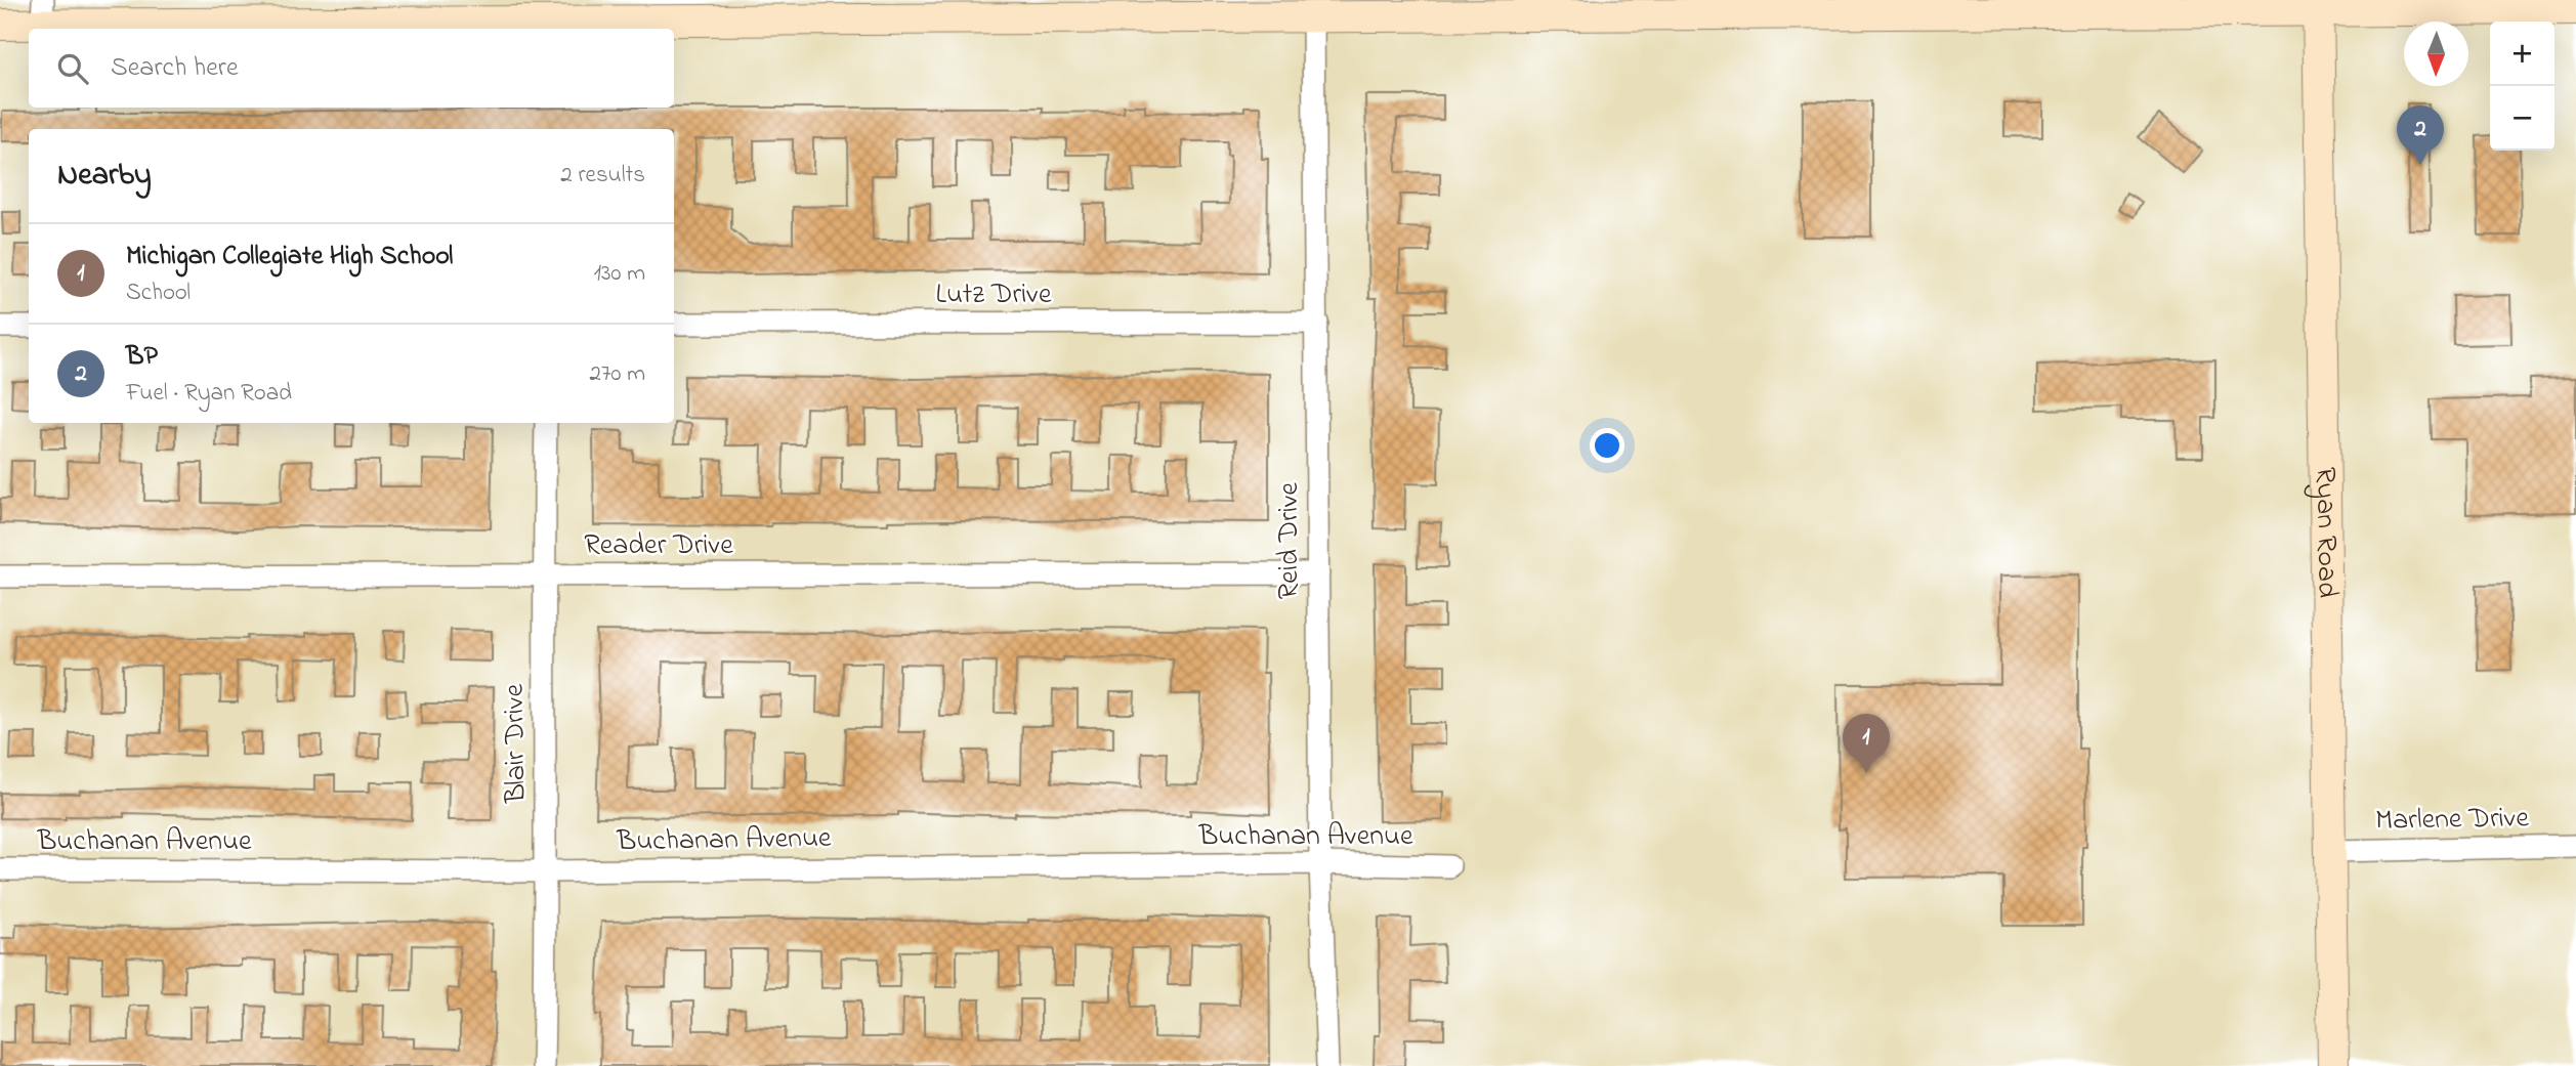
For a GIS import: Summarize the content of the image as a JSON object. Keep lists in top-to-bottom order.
{
  "streets": {
    "main road": ["Ryan Road"],
    "street": [
      "Lutz Drive",
      "Reid Drive",
      "Reader Drive",
      "Blair Drive",
      "Marlene Drive",
      "Buchanan Avenue"
    ]
  },
  "crossings": [
    ["Lutz Drive", "Reid Drive"],
    ["Ryan Road", "Marlene Drive"],
    ["Reid Drive", "Reader Drive"],
    ["Reid Drive", "Buchanan Avenue"],
    ["Reader Drive", "Blair Drive"],
    ["Blair Drive", "Buchanan Avenue"]
  ],
  "north": "bottom",
  "page": {
    "map_buttons": ["+", "−"],
    "search": "Search here",
    "pins": ["2", "1"],
    "heading": ["Nearby", "2 results"],
    "list": [
      {
        "mark": "1",
        "name": "Michigan Collegiate High School",
        "note": "School",
        "value": "130 m"
      },
      {
        "mark": "2",
        "name": "BP",
        "note": "Fuel · Ryan Road",
        "value": "270 m"
      }
    ]
  }
}
